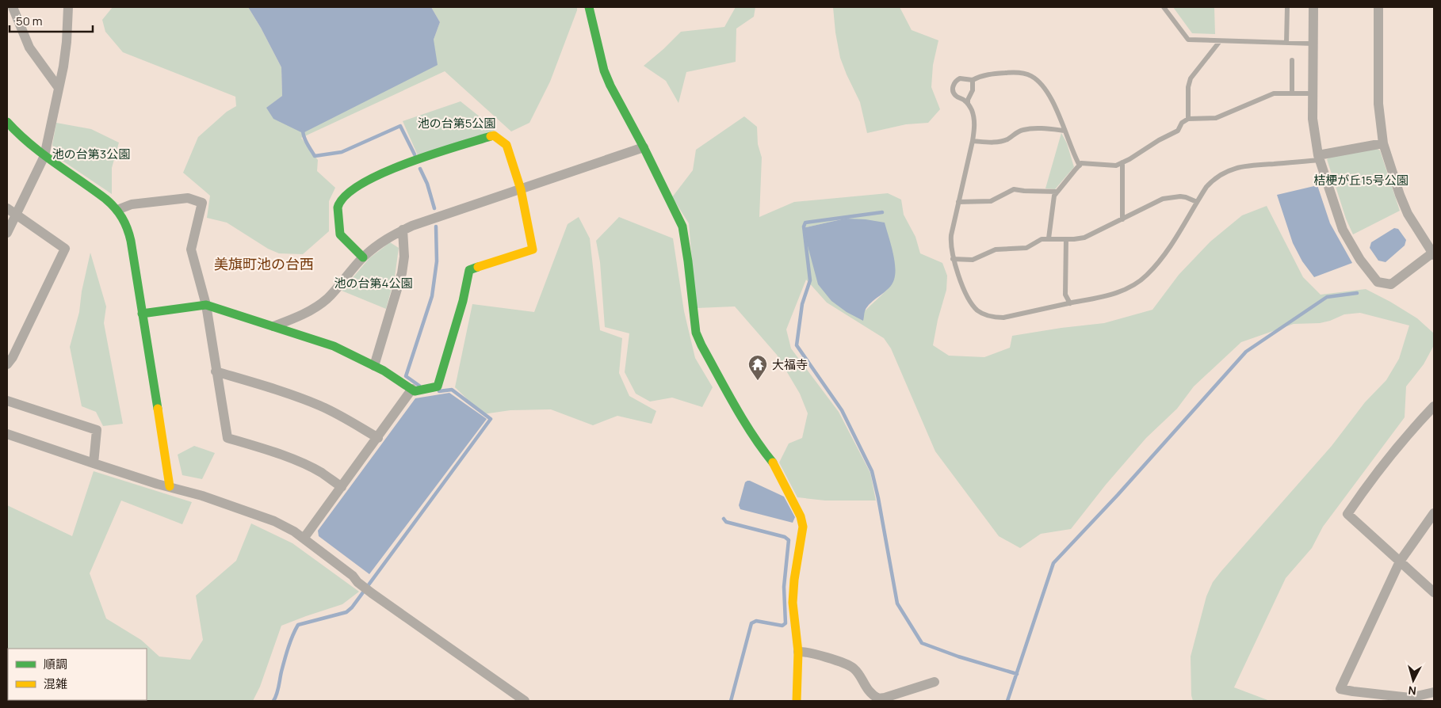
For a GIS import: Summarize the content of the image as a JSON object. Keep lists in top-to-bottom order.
{
  "districts": ["美旗町池の台西"],
  "parks": [
    "池の台第5公園",
    "池の台第3公園",
    "桔梗が丘15号公園",
    "池の台第4公園"
  ],
  "places": {
    "temple": ["大福寺"]
  },
  "legend": ["順調", "混雑"],
  "scale_bar": "50 m",
  "north": "bottom"
}
